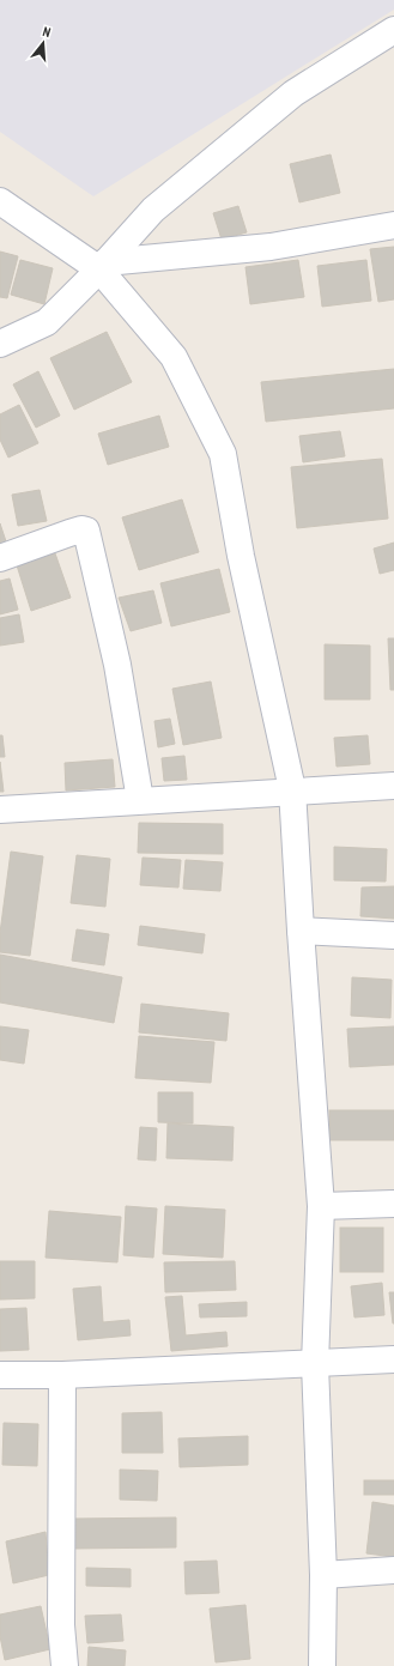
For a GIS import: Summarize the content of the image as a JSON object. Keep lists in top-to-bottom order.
{
  "north": "top"
}
